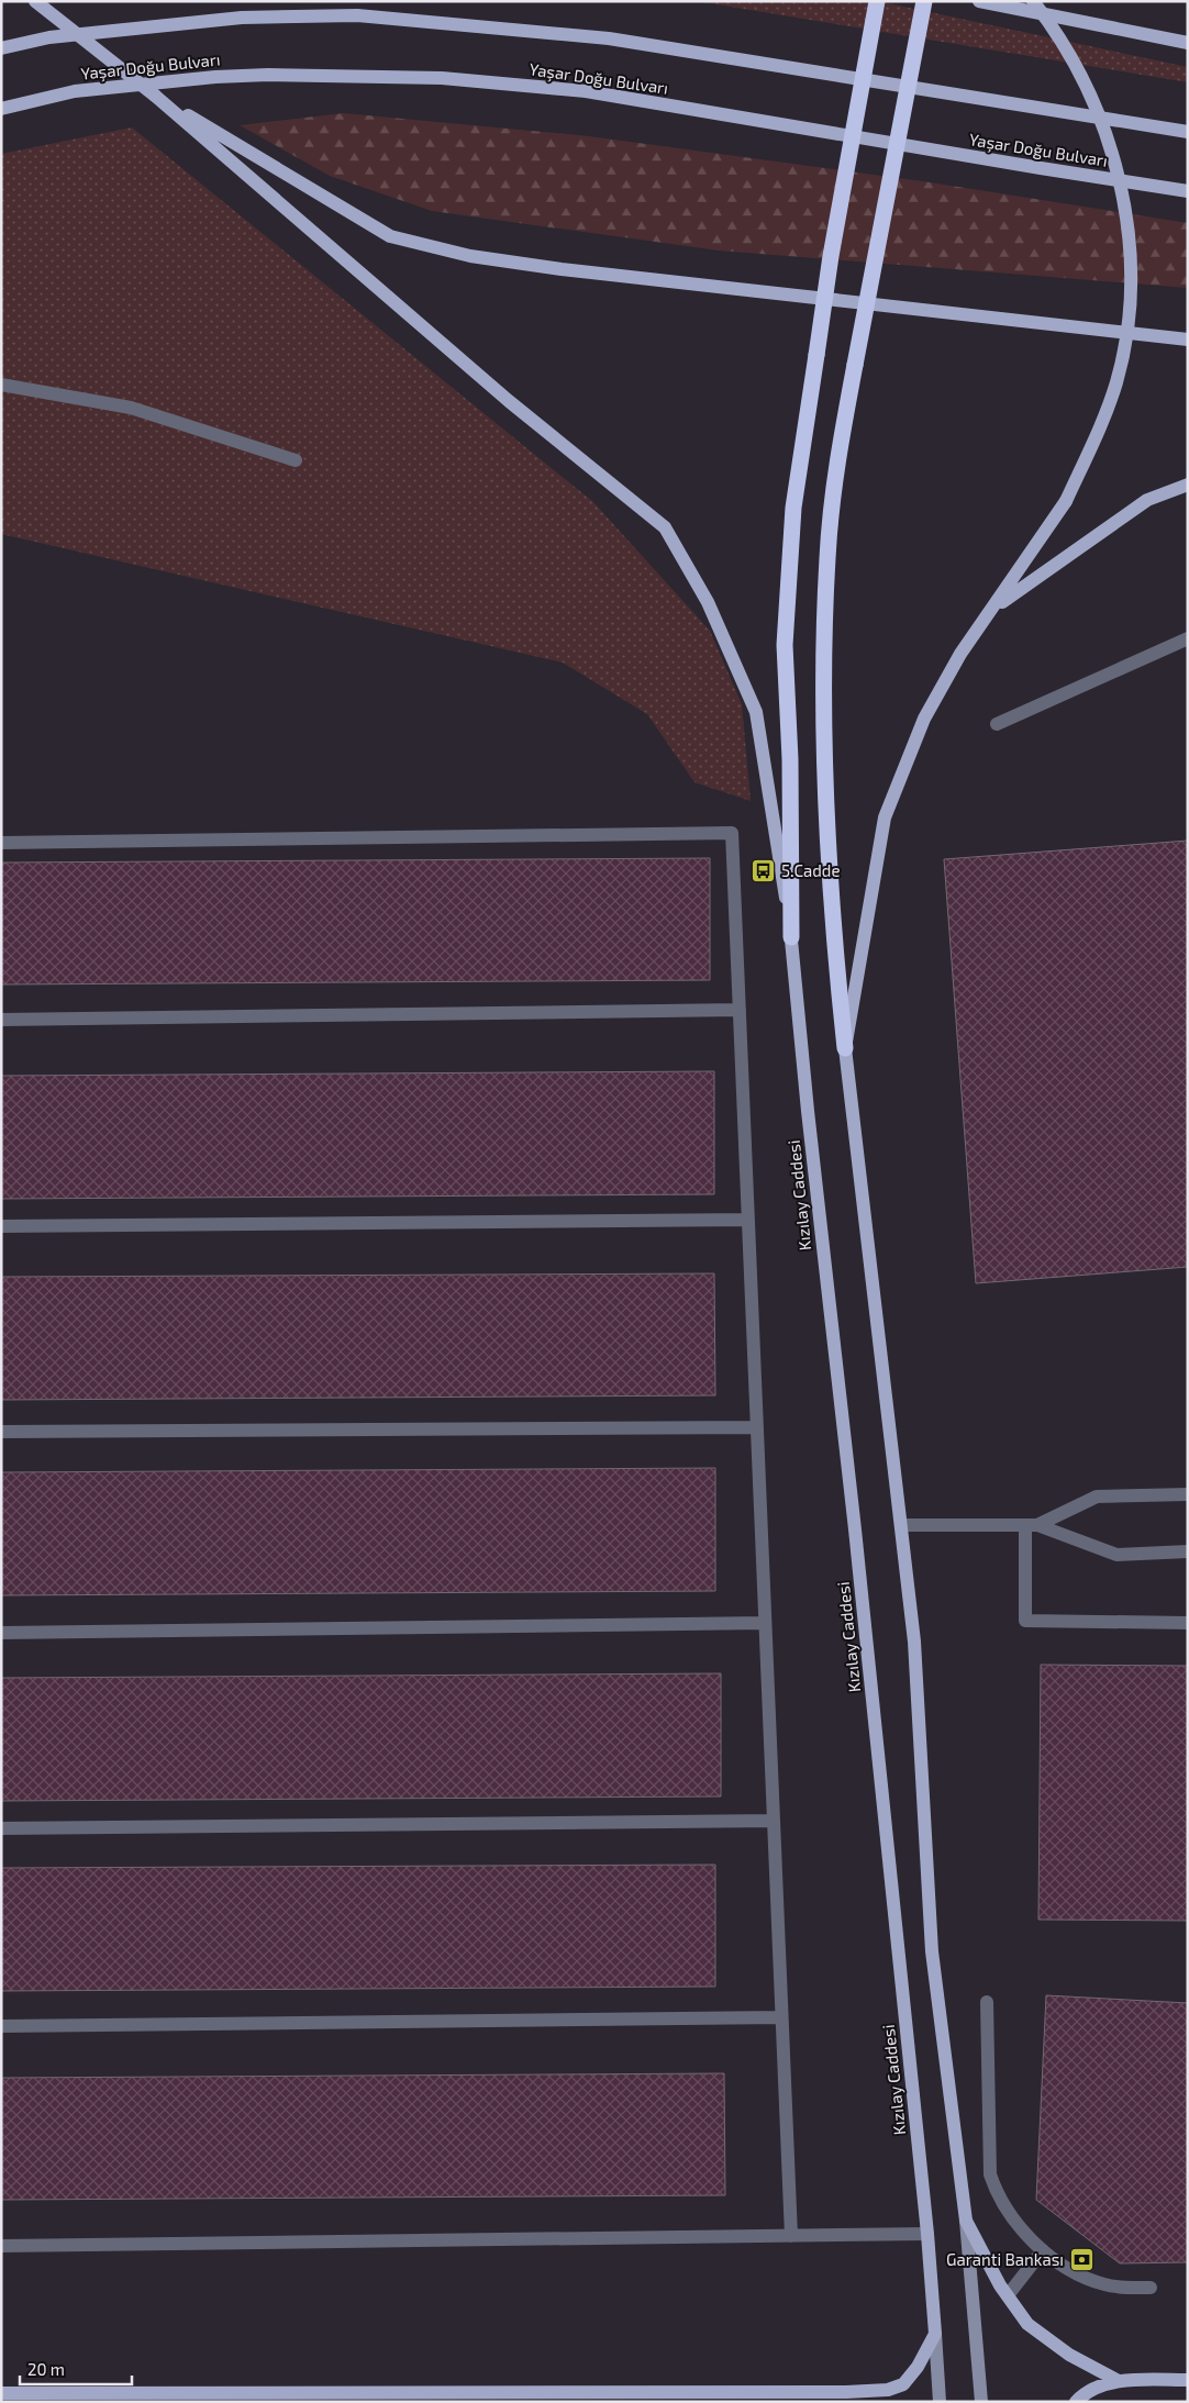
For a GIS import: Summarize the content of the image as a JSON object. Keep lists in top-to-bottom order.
{
  "streets": {
    "main road": ["Yaşar Doğu Bulvarı", "Kızılay Caddesi"]
  },
  "crossings": [
    ["Yaşar Doğu Bulvarı", "Kızılay Caddesi"]
  ],
  "places": {
    "bus stop": ["5.Cadde"],
    "bank": ["Garanti Bankası"]
  },
  "scale_bar": "20 m"
}
